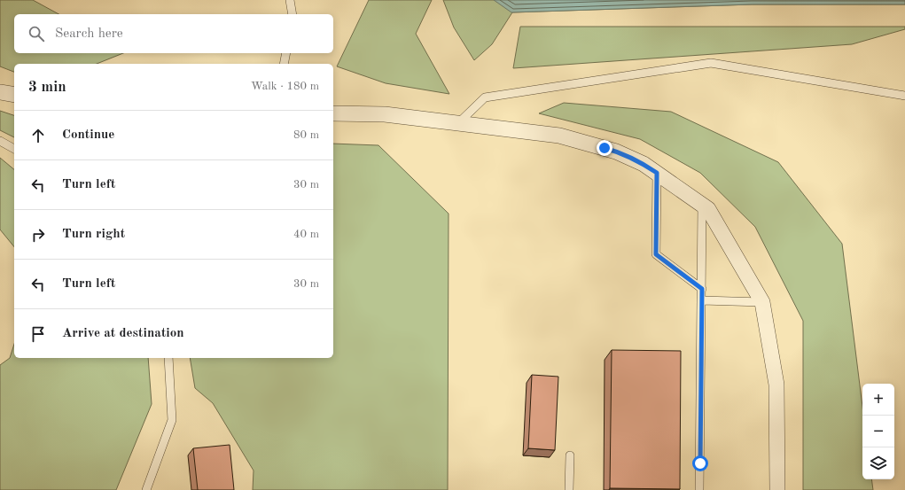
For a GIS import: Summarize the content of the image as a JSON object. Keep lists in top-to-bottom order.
{
  "page": {
    "search": "Search here",
    "heading": ["3 min", "Walk · 180 m"],
    "list": [
      ["Continue", "80 m"],
      ["Turn left", "30 m"],
      ["Turn right", "40 m"],
      ["Turn left", "30 m"],
      "Arrive at destination"
    ],
    "map_buttons": ["+", "−"]
  }
}
